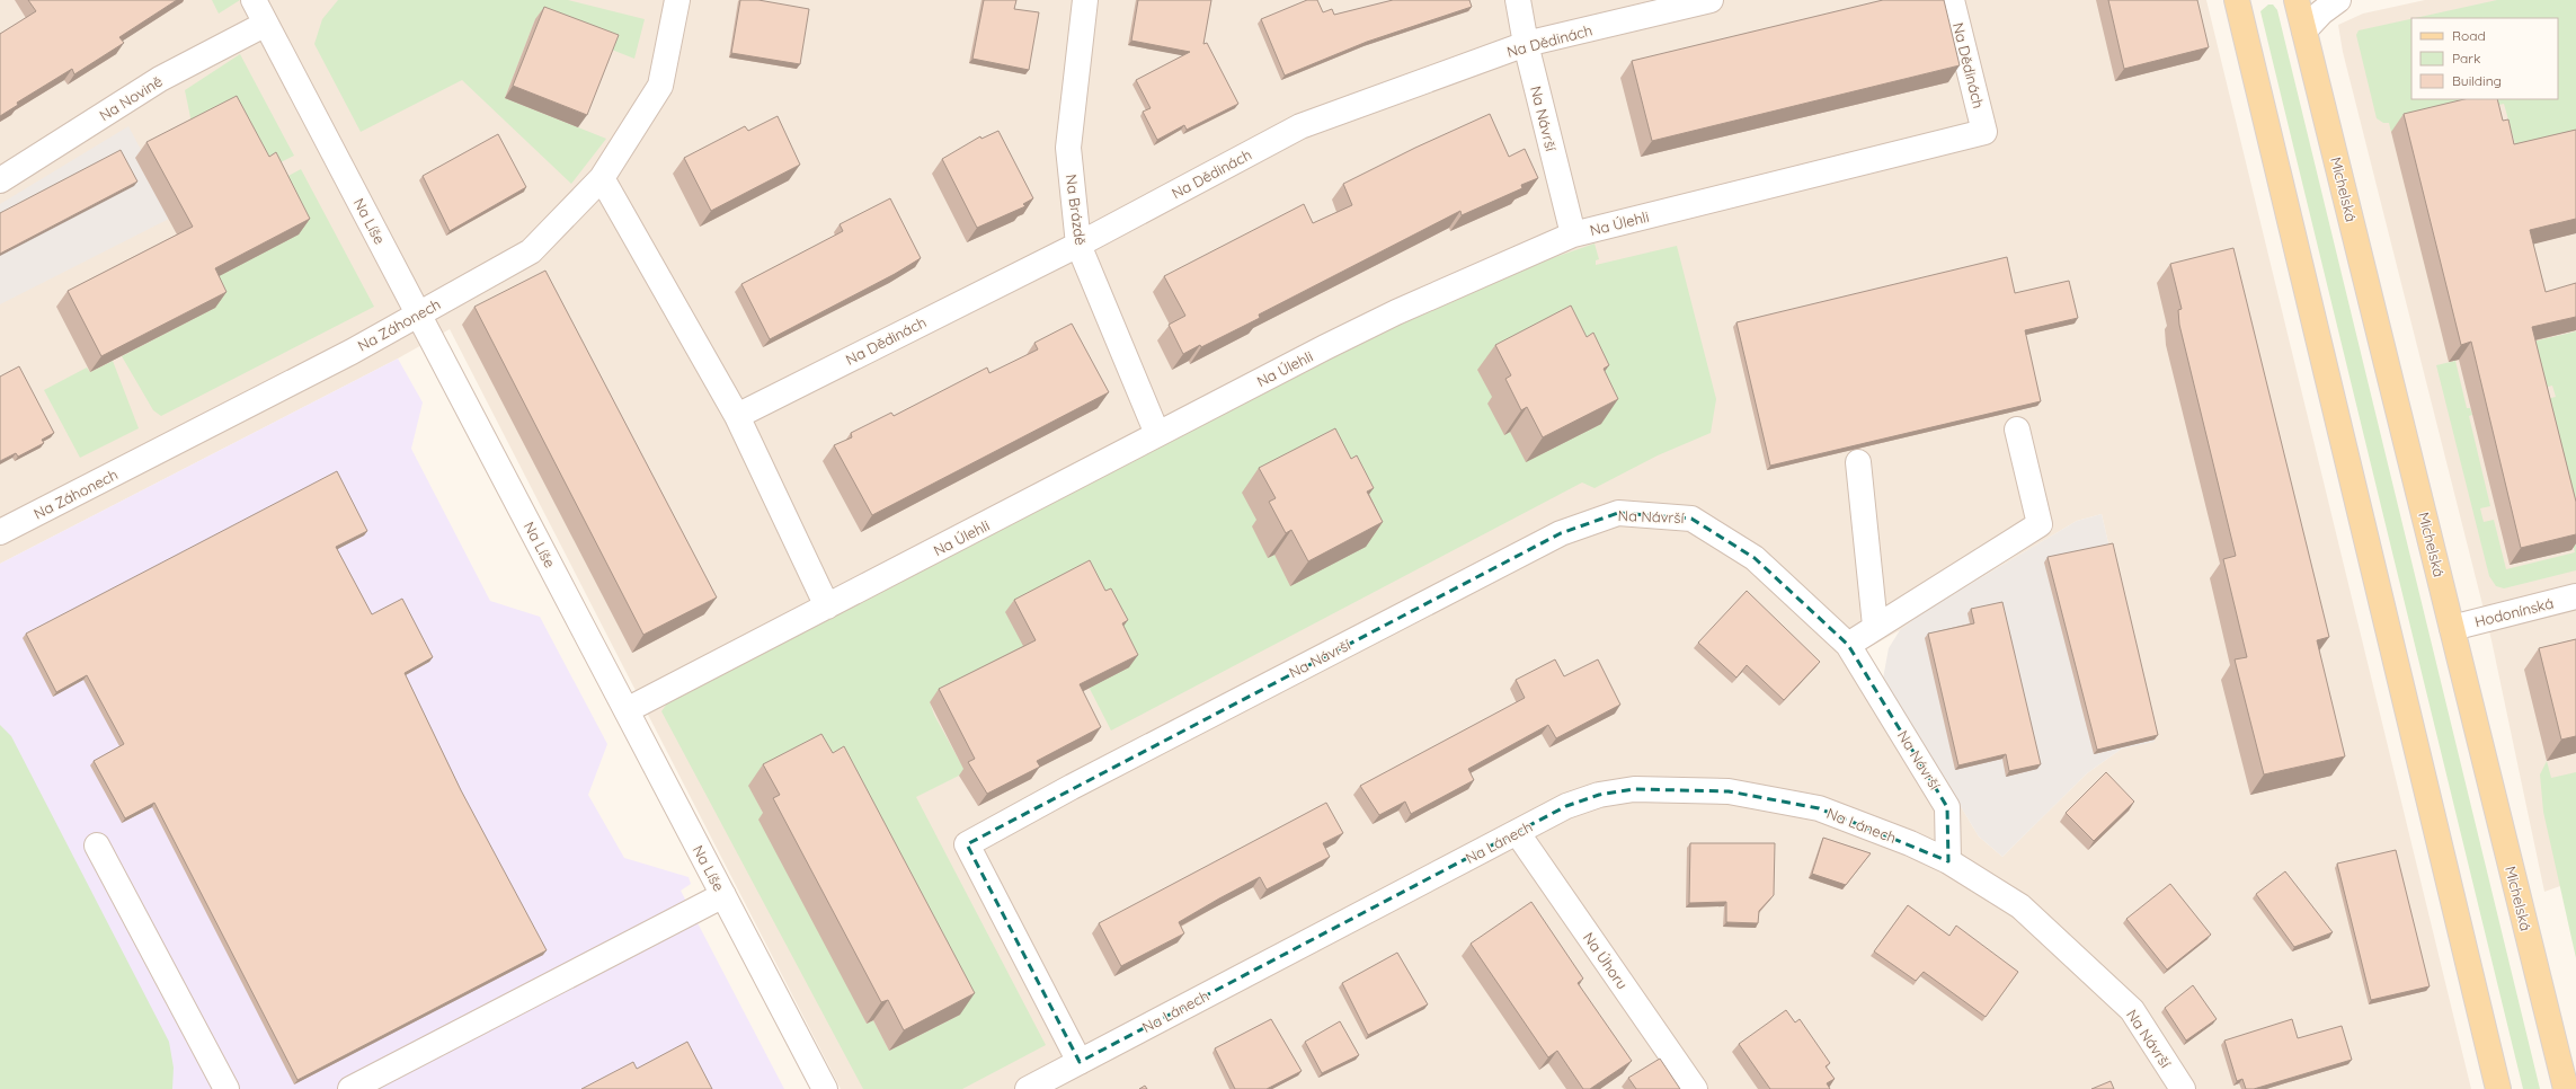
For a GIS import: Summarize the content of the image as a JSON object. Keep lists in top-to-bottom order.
{
  "streets": {
    "main road": ["Michelská"],
    "street": [
      "Na Dědinách",
      "Na Novině",
      "Na Návrší",
      "Na Brázdě",
      "Na Líše",
      "Na Úlehli",
      "Na Záhonech",
      "Hodonínská",
      "Na Lánech",
      "Na Úhoru"
    ]
  },
  "crossings": [
    ["Na Dědinách", "Na Návrší"],
    ["Na Dědinách", "Na Brázdě"],
    ["Na Dědinách", "Na Úlehli"],
    ["Na Novině", "Na Líše"],
    ["Na Návrší", "Na Úlehli"],
    ["Na Návrší", "Na Lánech"],
    ["Michelská", "Hodonínská"],
    ["Na Brázdě", "Na Úlehli"],
    ["Na Líše", "Na Úlehli"],
    ["Na Líše", "Na Záhonech"],
    ["Na Lánech", "Na Úhoru"]
  ],
  "legend": ["Road", "Park", "Building"]
}
